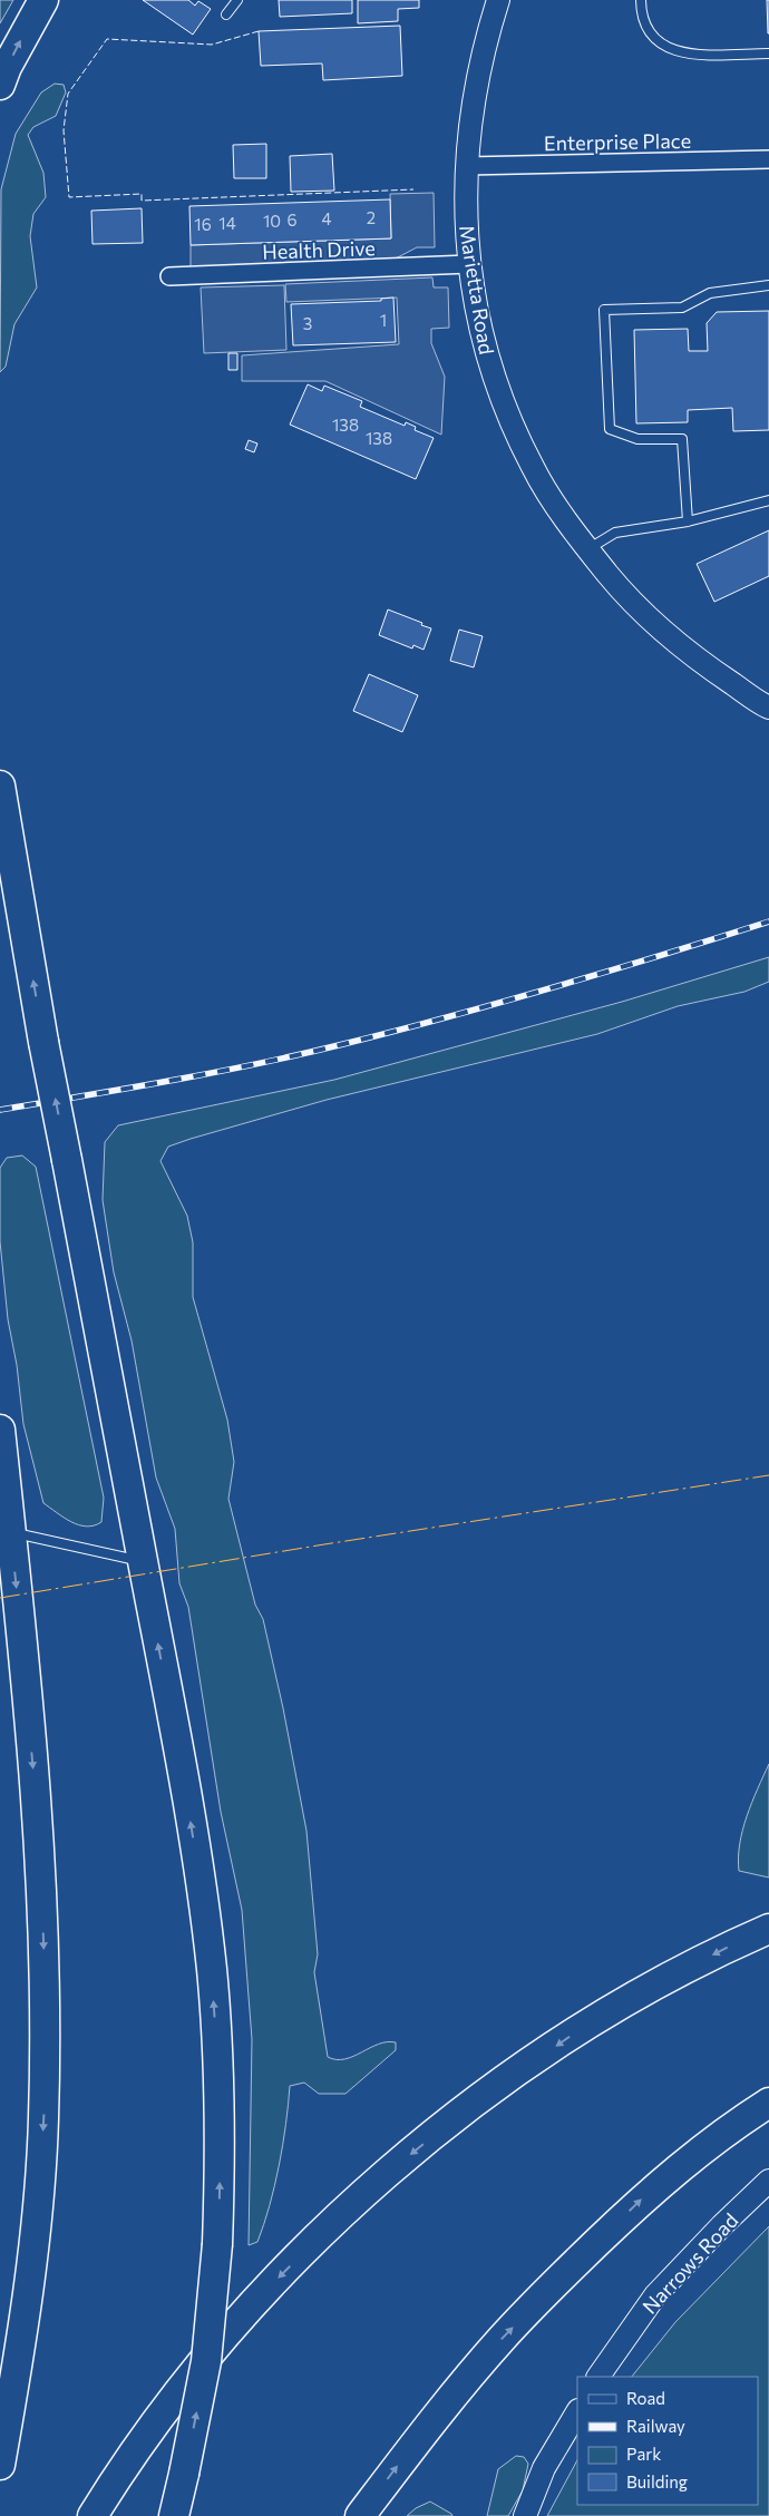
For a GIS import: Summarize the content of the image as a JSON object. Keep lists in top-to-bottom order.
{
  "streets": {
    "street": [
      "Enterprise Place",
      "Health Drive",
      "Marietta Road",
      "Narrows Road"
    ]
  },
  "crossings": [
    ["Enterprise Place", "Marietta Road"],
    ["Health Drive", "Marietta Road"]
  ],
  "house_numbers": [
    "2",
    "4",
    "6",
    "10",
    "14",
    "16",
    "1",
    "3",
    "138",
    "138"
  ],
  "legend": [
    "Road",
    "Railway",
    "Park",
    "Building"
  ]
}
